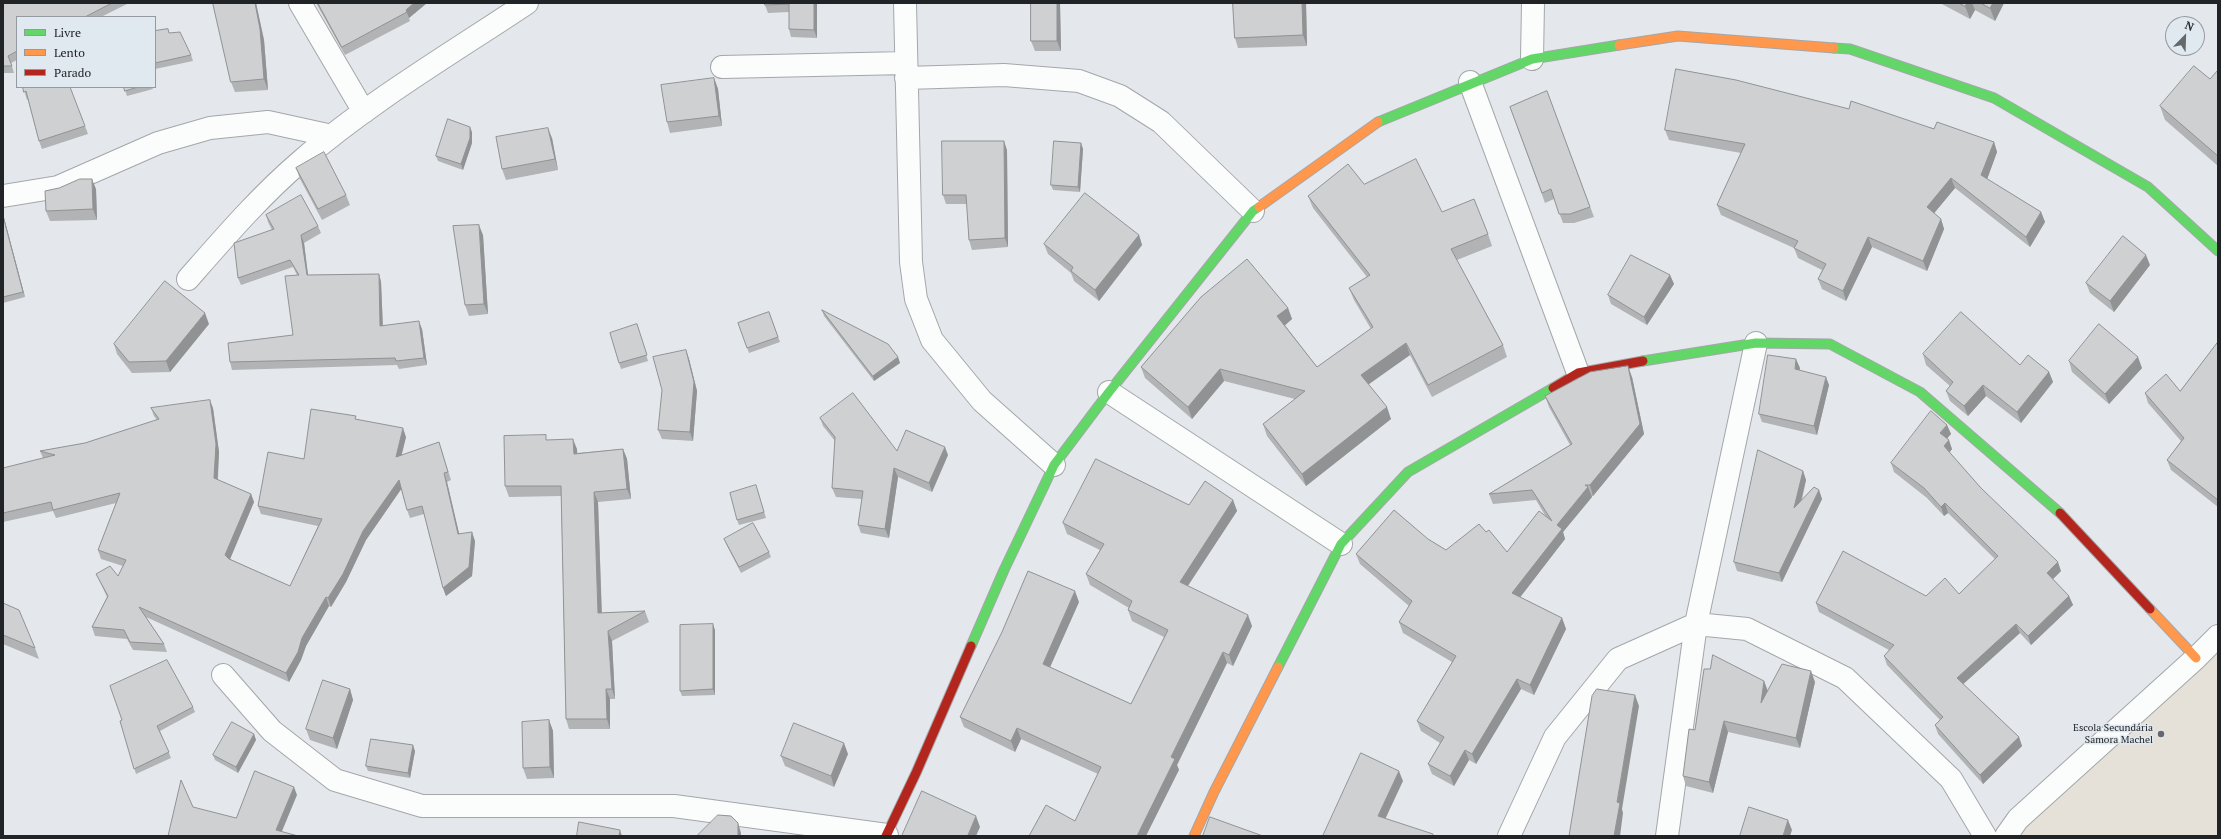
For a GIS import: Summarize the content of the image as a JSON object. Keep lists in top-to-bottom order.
{
  "places": ["Escola Secundária Samora Machel"],
  "legend": ["Livre", "Lento", "Parado"],
  "north": "top right"
}
